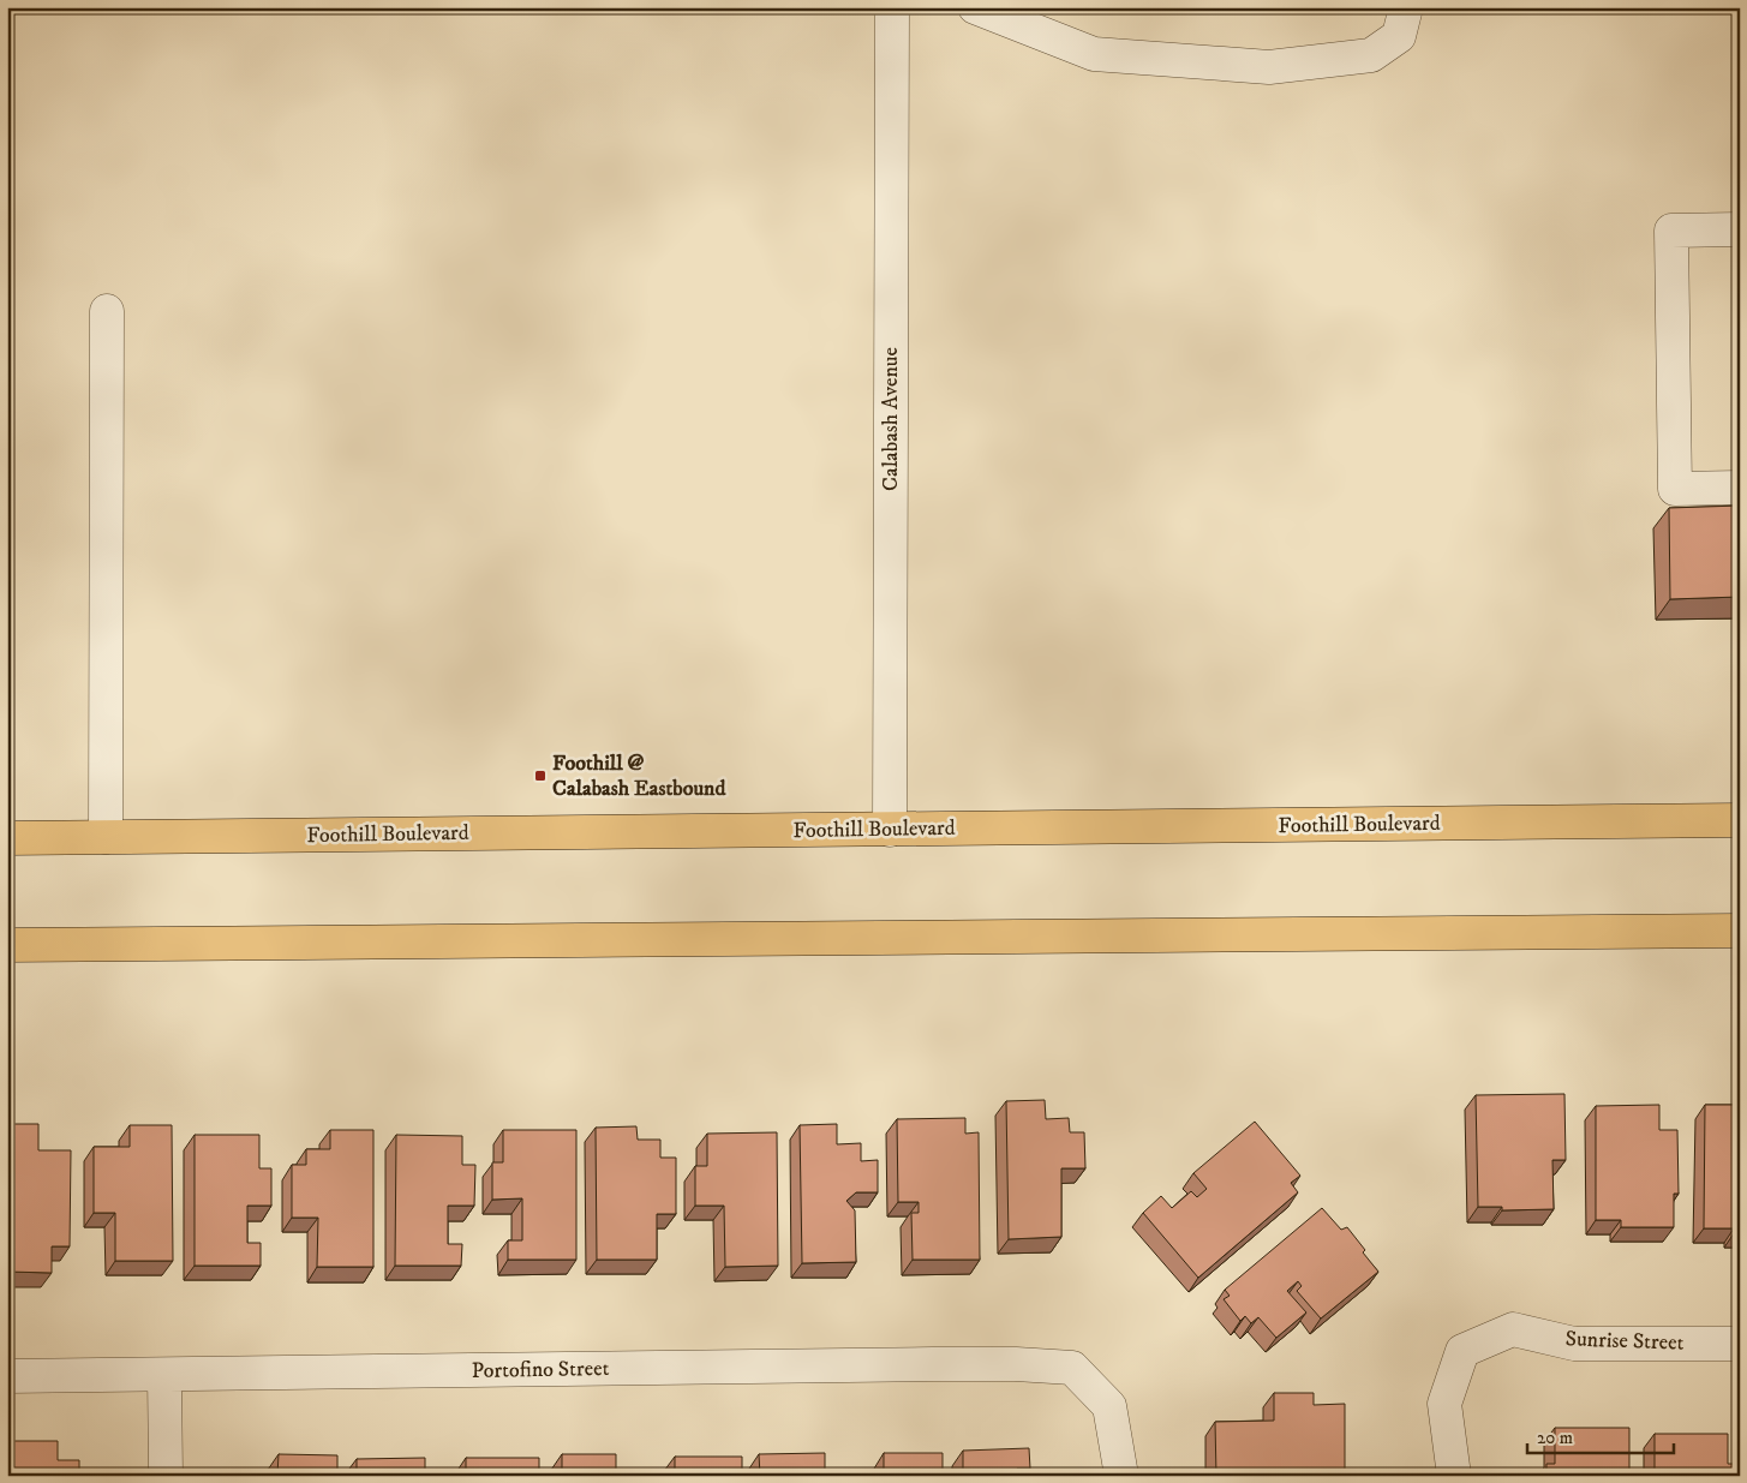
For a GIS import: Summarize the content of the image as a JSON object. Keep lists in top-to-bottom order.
{
  "streets": {
    "main road": ["Foothill Boulevard"],
    "street": ["Calabash Avenue", "Sunrise Street", "Portofino Street"]
  },
  "crossings": [
    ["Calabash Avenue", "Foothill Boulevard"]
  ],
  "places": {
    "transit": ["Foothill @ Calabash Eastbound"]
  },
  "scale_bar": "20 m"
}
